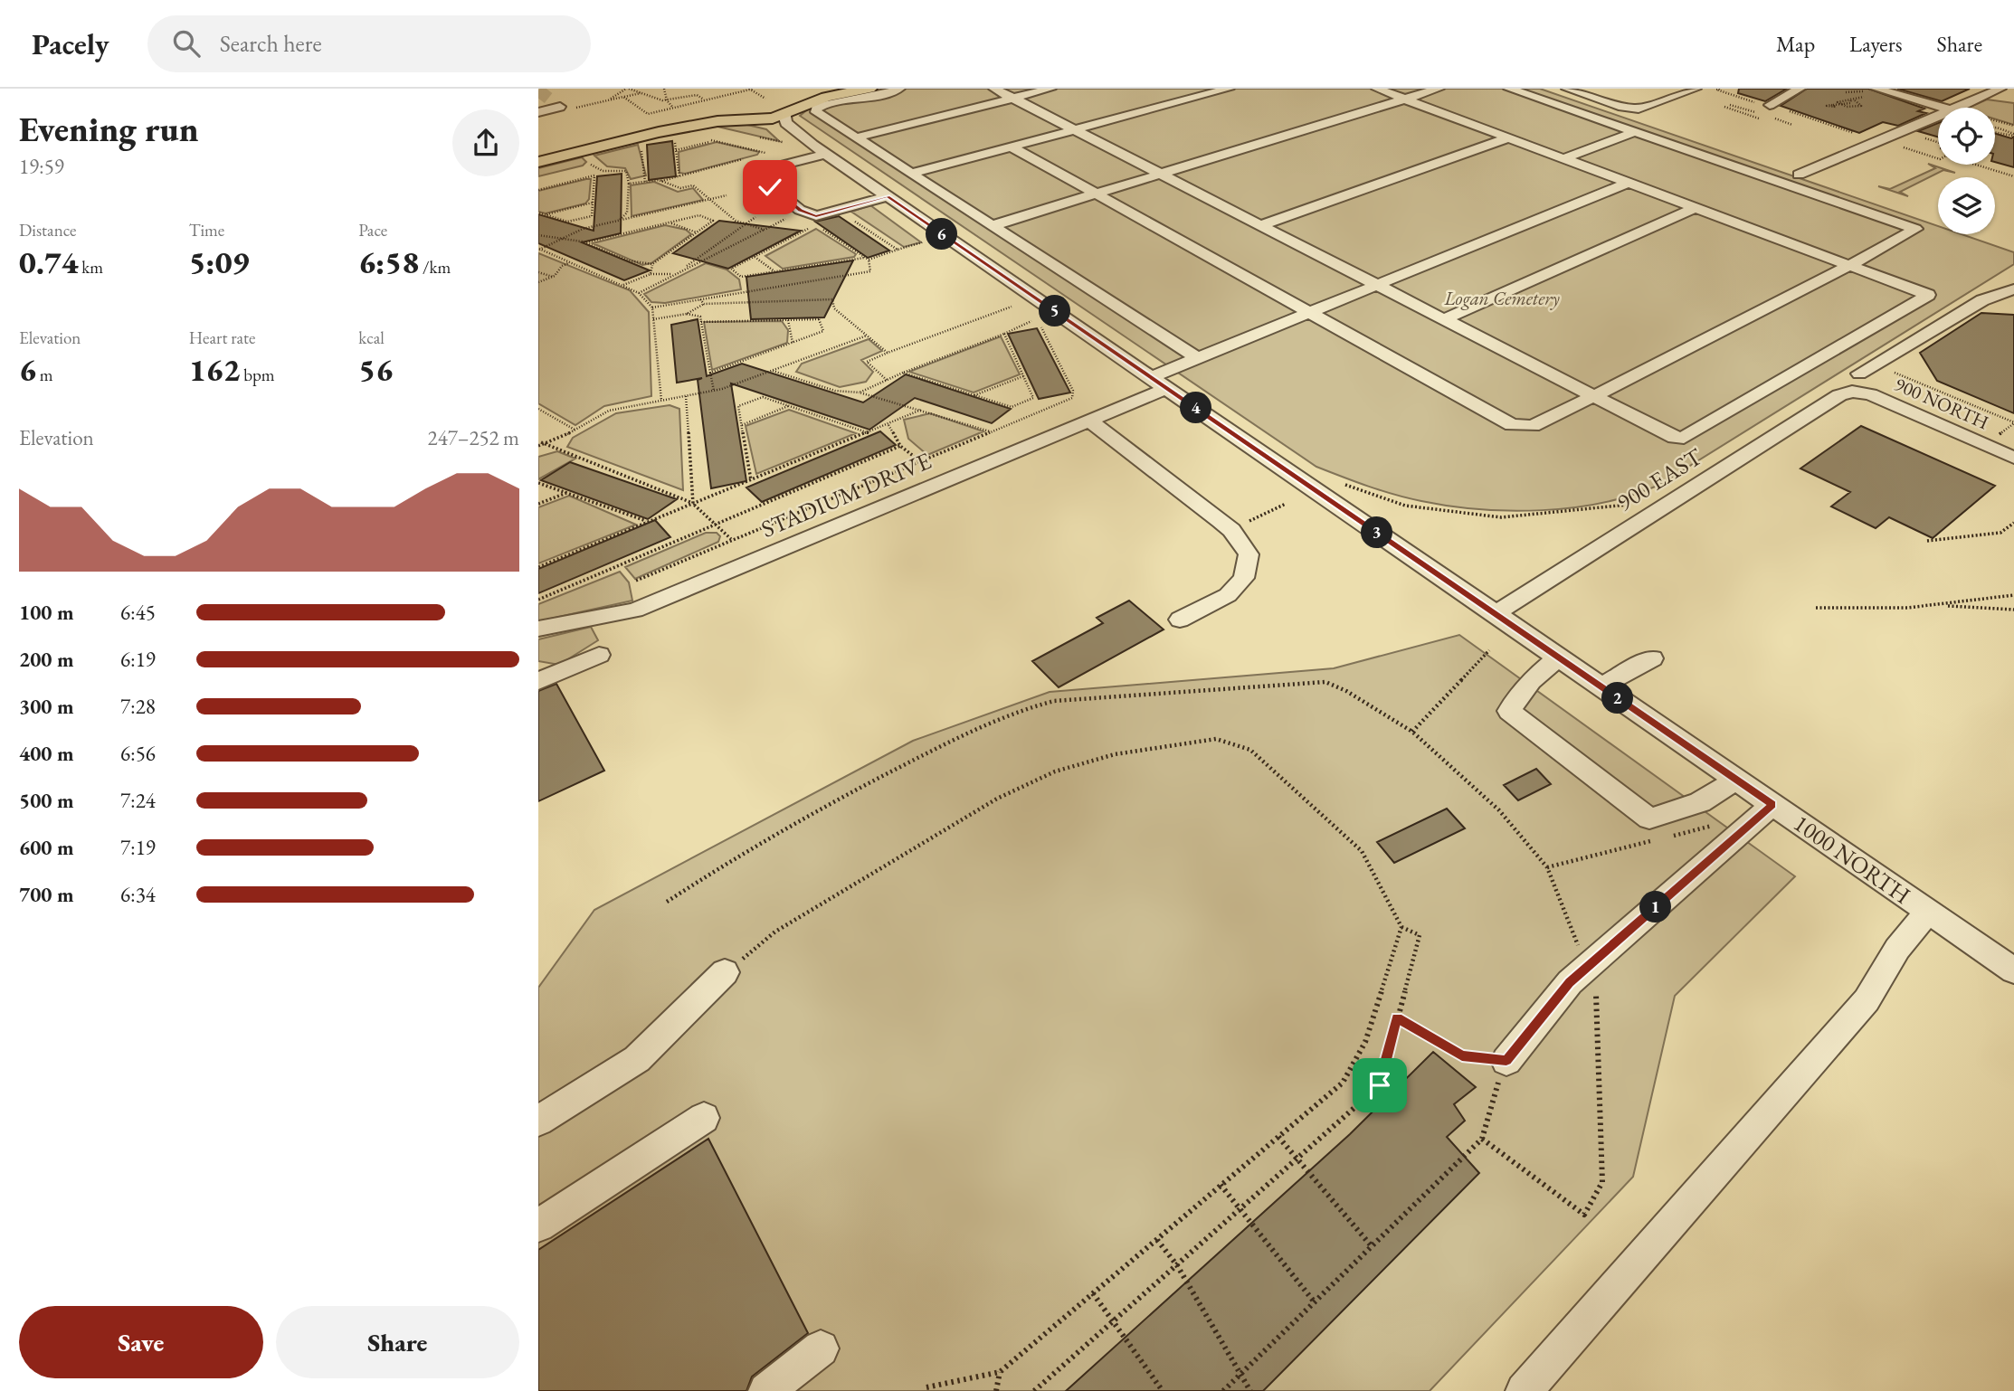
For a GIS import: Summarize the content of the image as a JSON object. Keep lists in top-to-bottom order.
{
  "streets": {
    "street": [
      "900 NORTH",
      "900 EAST",
      "STADIUM DRIVE",
      "1000 NORTH"
    ]
  },
  "crossings": [
    ["900 NORTH", "900 EAST"],
    ["900 EAST", "1000 NORTH"],
    ["STADIUM DRIVE", "1000 NORTH"]
  ],
  "parks": ["Logan Cemetery"],
  "page": {
    "header": "Pacely",
    "search": "Search here",
    "nav": ["Map", "Layers", "Share"],
    "heading": ["Evening run", "19:59"],
    "stats": [
      ["Distance", "0.74 km"],
      ["Time", "5:09"],
      ["Pace", "6:58 /km"],
      ["Elevation", "6 m"],
      ["Heart rate", "162 bpm"],
      ["kcal", "56"]
    ],
    "pins": [
      "6",
      "5",
      "4",
      "3",
      "2",
      "1"
    ],
    "chart": ["Elevation", "247–252 m"],
    "list": [
      {
        "name": "100 m",
        "note": "6:45"
      },
      {
        "name": "200 m",
        "note": "6:19"
      },
      {
        "name": "300 m",
        "note": "7:28"
      },
      {
        "name": "400 m",
        "note": "6:56"
      },
      {
        "name": "500 m",
        "note": "7:24"
      },
      {
        "name": "600 m",
        "note": "7:19"
      },
      {
        "name": "700 m",
        "note": "6:34"
      }
    ],
    "buttons": ["Save", "Share"]
  }
}
